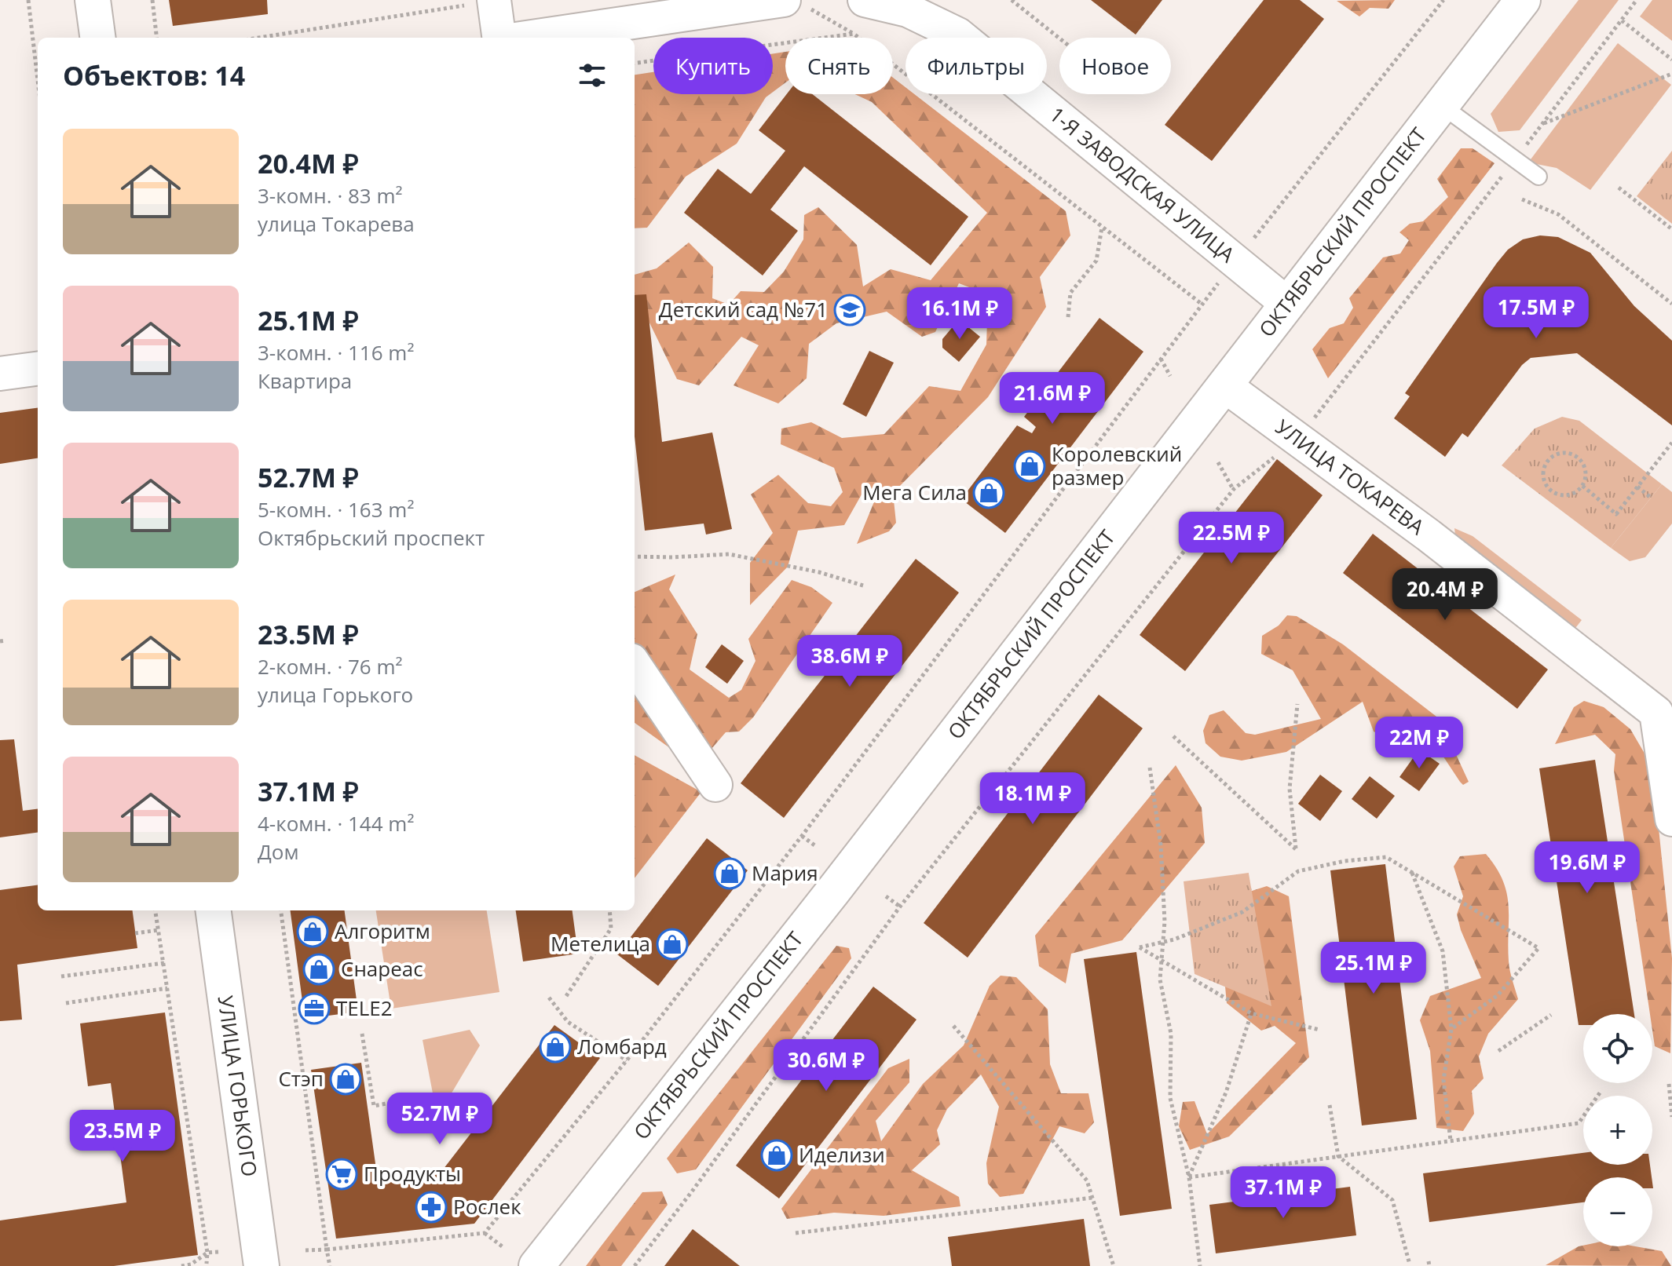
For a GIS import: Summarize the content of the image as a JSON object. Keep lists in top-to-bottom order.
{
  "streets": {
    "main road": ["ОКТЯБРЬСКИЙ ПРОСПЕКТ", "УЛИЦА ГОРЬКОГО"],
    "street": ["1-Я ЗАВОДСКАЯ УЛИЦА", "УЛИЦА ТОКАРЕВА"]
  },
  "crossings": [
    ["1-Я ЗАВОДСКАЯ УЛИЦА", "ОКТЯБРЬСКИЙ ПРОСПЕКТ"],
    ["ОКТЯБРЬСКИЙ ПРОСПЕКТ", "УЛИЦА ТОКАРЕВА"]
  ],
  "places": {
    "school or university": ["Детский сад №71"],
    "shop": [
      "Королевский размер",
      "Мега Сила",
      "Мария",
      "Алгоритм",
      "Метелица",
      "Снареас",
      "Ломбард",
      "Стэп",
      "Иделизи"
    ],
    "office": ["TELE2"],
    "supermarket": ["Продукты"],
    "pharmacy": ["Рослек"]
  },
  "page": {
    "chip": [
      "Купить",
      "Снять",
      "Фильтры",
      "Новое"
    ],
    "heading": "Объектов: 14",
    "list": [
      {
        "name": "20.4M ₽",
        "note": "3-комн. · 83 m² · улица Токарева"
      },
      {
        "name": "25.1M ₽",
        "note": "3-комн. · 116 m² · Квартира"
      },
      {
        "name": "52.7M ₽",
        "note": "5-комн. · 163 m² · Октябрьский проспект"
      },
      {
        "name": "23.5M ₽",
        "note": "2-комн. · 76 m² · улица Горького"
      },
      {
        "name": "37.1M ₽",
        "note": "4-комн. · 144 m² · Дом"
      }
    ],
    "price": [
      "17.5M ₽",
      "16.1M ₽",
      "21.6M ₽",
      "22.5M ₽",
      "20.4M ₽",
      "38.6M ₽",
      "22M ₽",
      "18.1M ₽",
      "19.6M ₽",
      "25.1M ₽",
      "30.6M ₽",
      "52.7M ₽",
      "23.5M ₽",
      "37.1M ₽"
    ],
    "map_buttons": ["+", "−"]
  }
}
